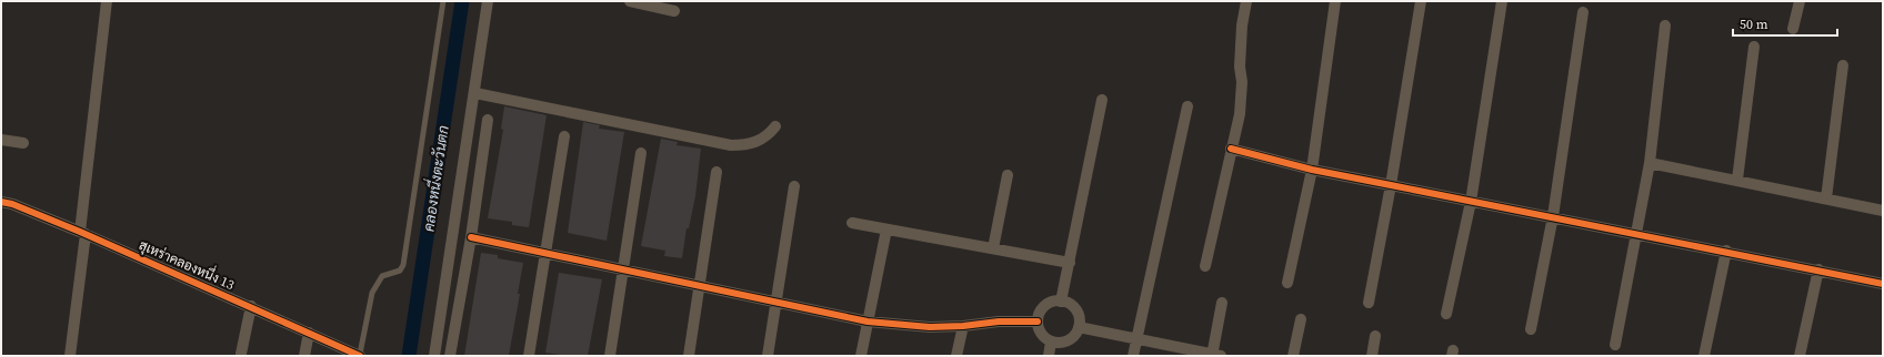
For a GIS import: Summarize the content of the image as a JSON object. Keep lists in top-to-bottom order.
{
  "streets": {
    "street": ["สุเหร่าคลองหนึ่ง 13"]
  },
  "water": ["คลองหนึ่งตะวันตก"],
  "scale_bar": "50 m"
}
